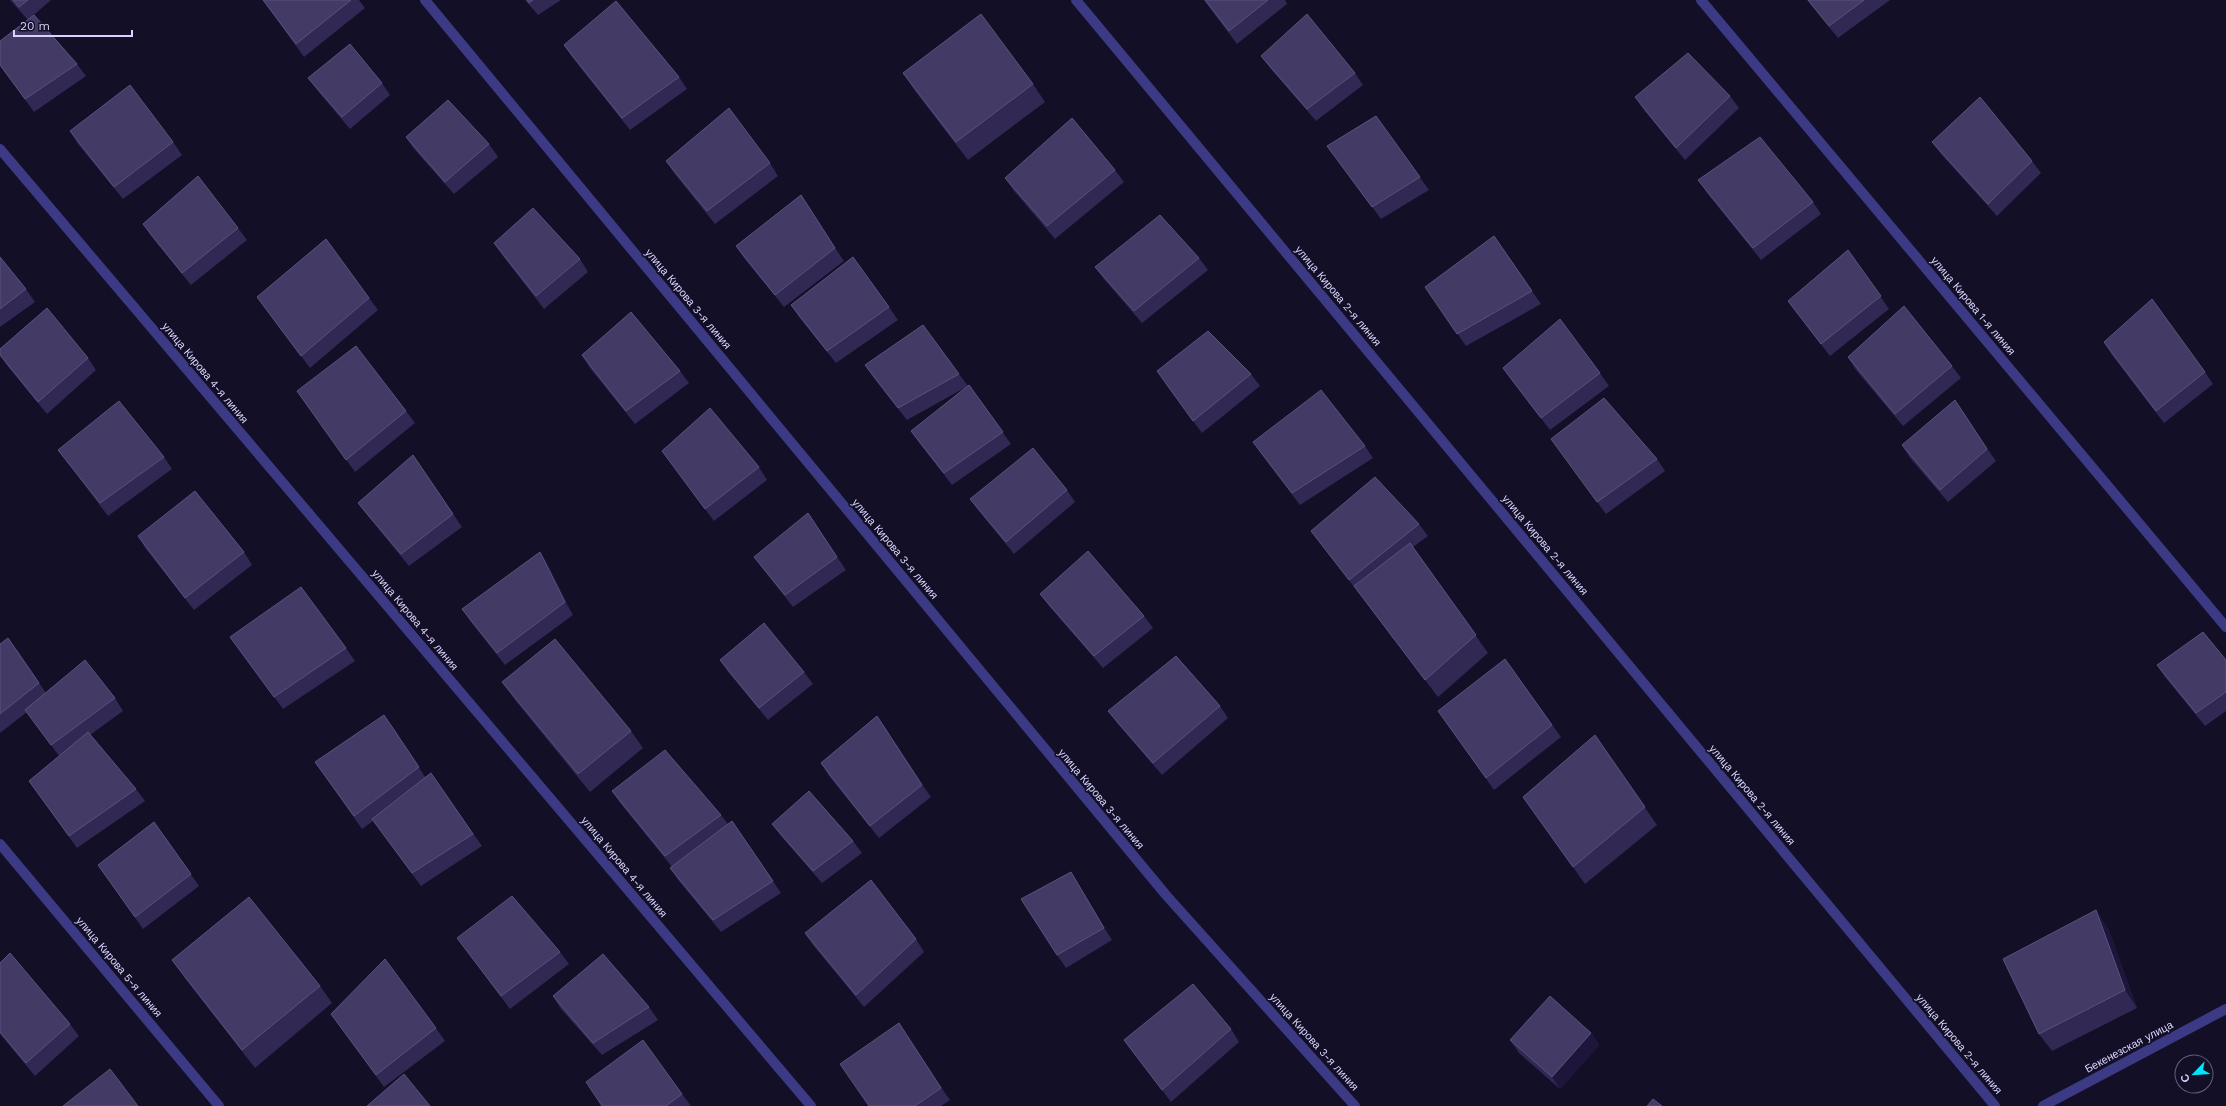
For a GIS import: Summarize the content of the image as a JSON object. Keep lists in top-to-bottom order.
{
  "streets": {
    "street": [
      "улица Кирова 2-я линия",
      "улица Кирова 3-я линия",
      "улица Кирова 1-я линия",
      "улица Кирова 4-я линия",
      "улица Кирова 5-я линия",
      "Бекенезская улица"
    ]
  },
  "scale_bar": "20 m",
  "north": "bottom left"
}
